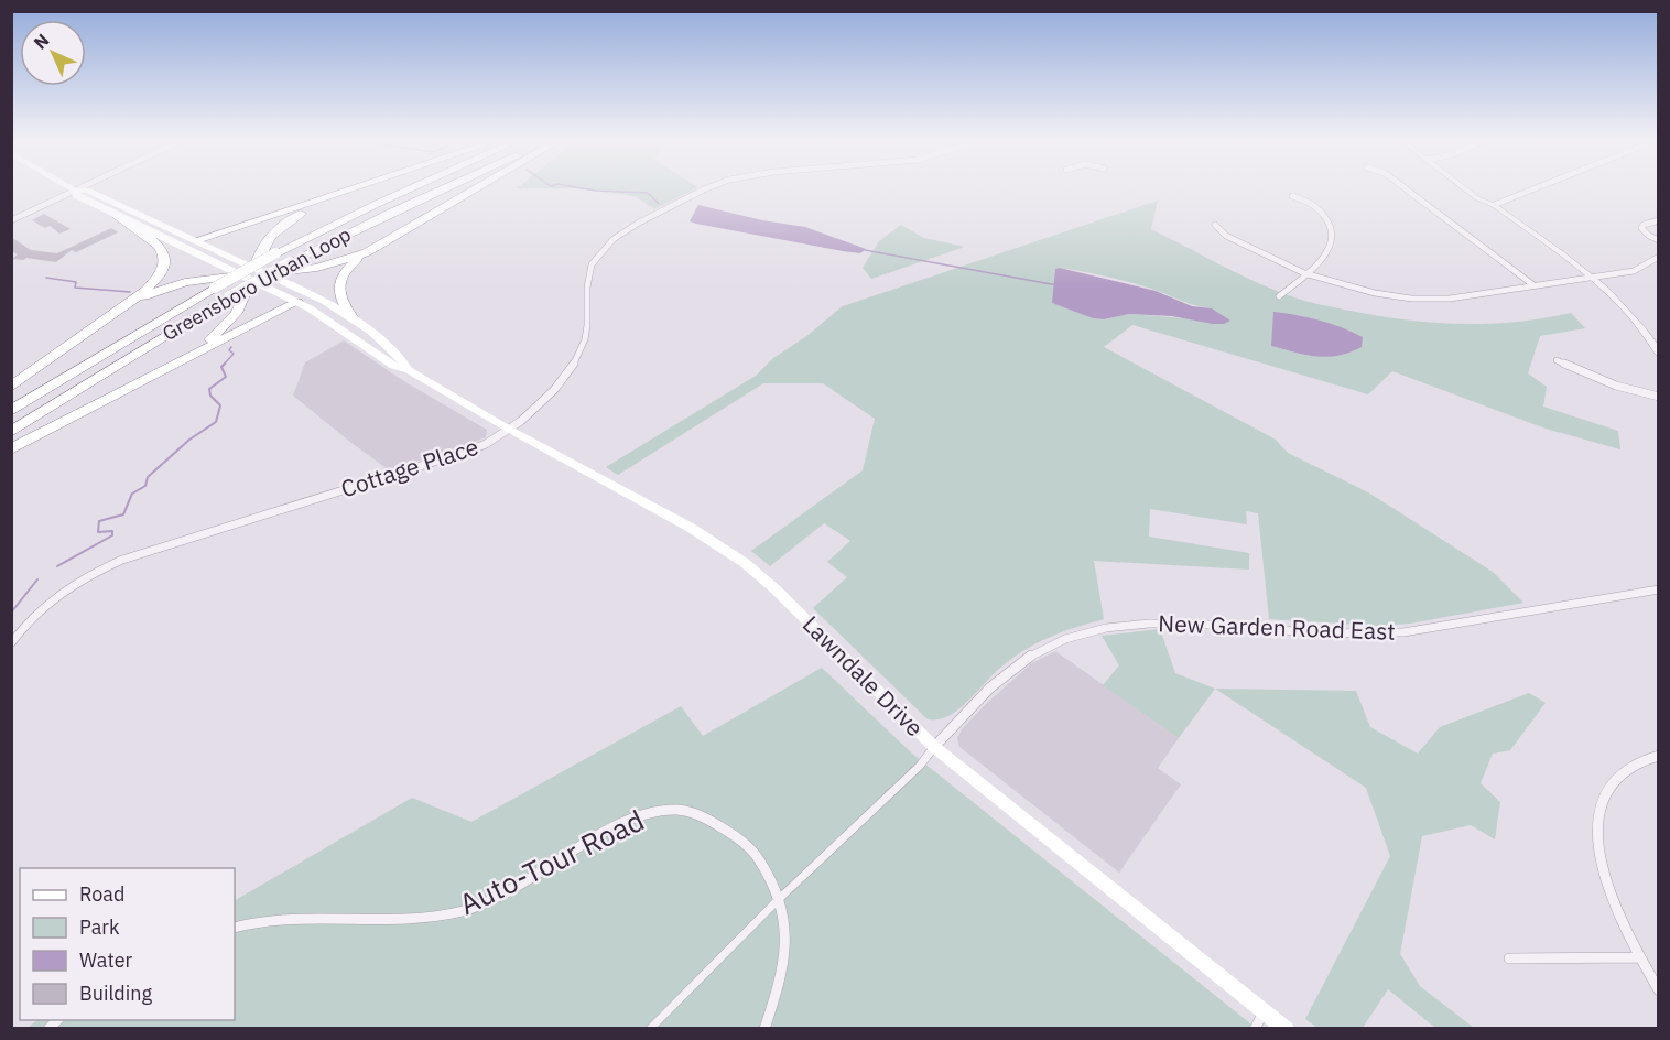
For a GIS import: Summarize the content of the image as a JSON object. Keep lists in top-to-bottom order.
{
  "streets": {
    "highway": ["Greensboro Urban Loop"],
    "main road": ["Lawndale Drive"],
    "street": ["Cottage Place", "New Garden Road East", "Auto-Tour Road"]
  },
  "crossings": [
    ["Cottage Place", "Lawndale Drive"],
    ["New Garden Road East", "Lawndale Drive"]
  ],
  "legend": [
    "Road",
    "Park",
    "Water",
    "Building"
  ],
  "north": "top left"
}
